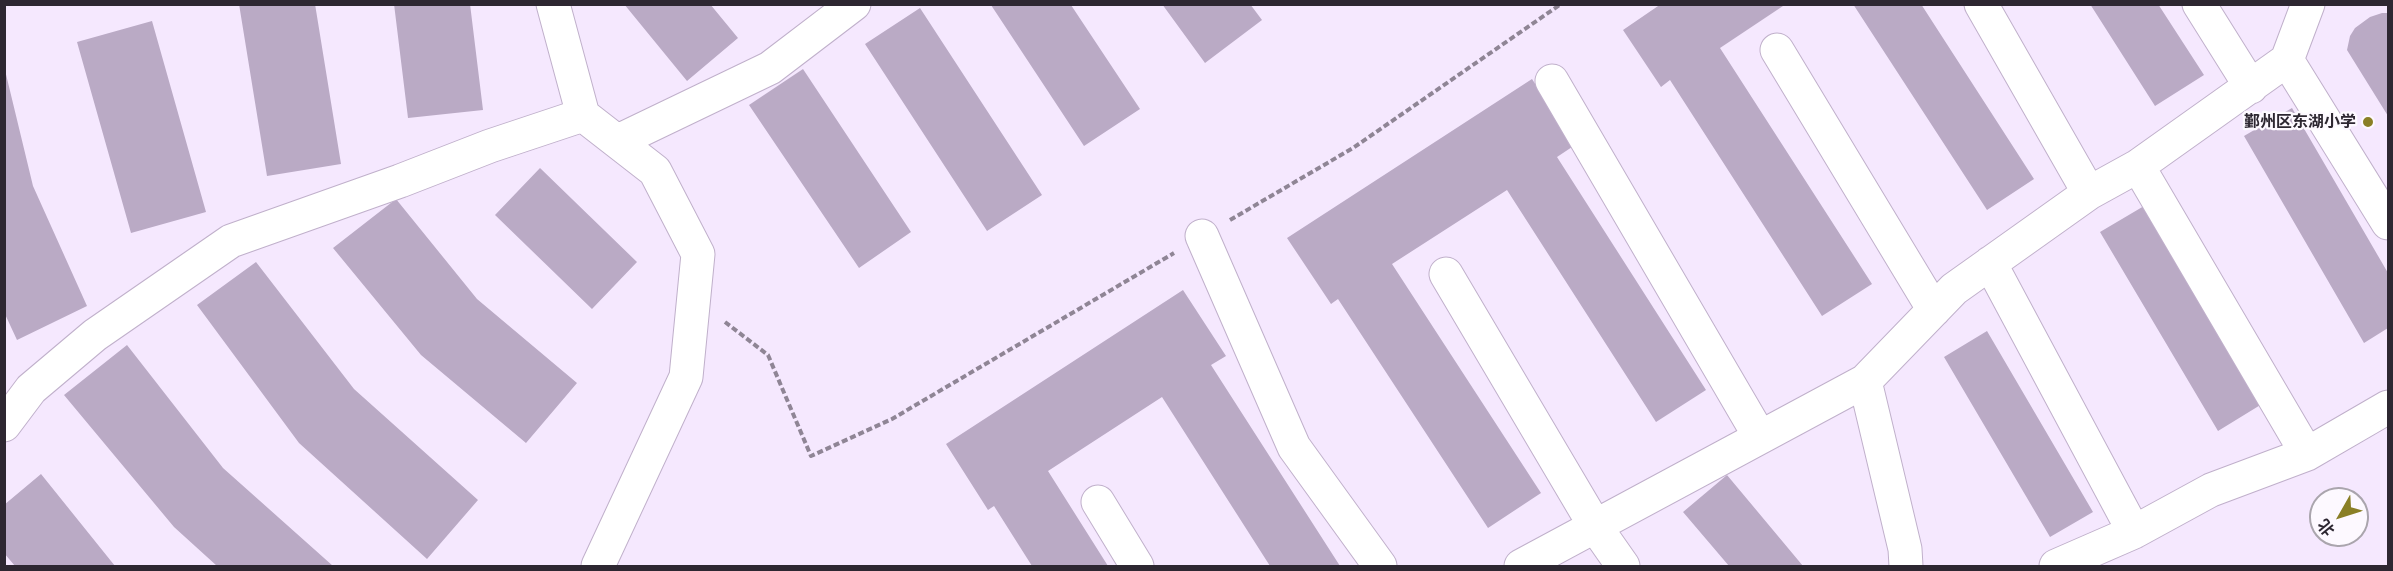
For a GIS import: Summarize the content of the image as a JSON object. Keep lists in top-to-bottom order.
{
  "places": ["鄞州区东湖小学"],
  "north": "bottom left"
}
